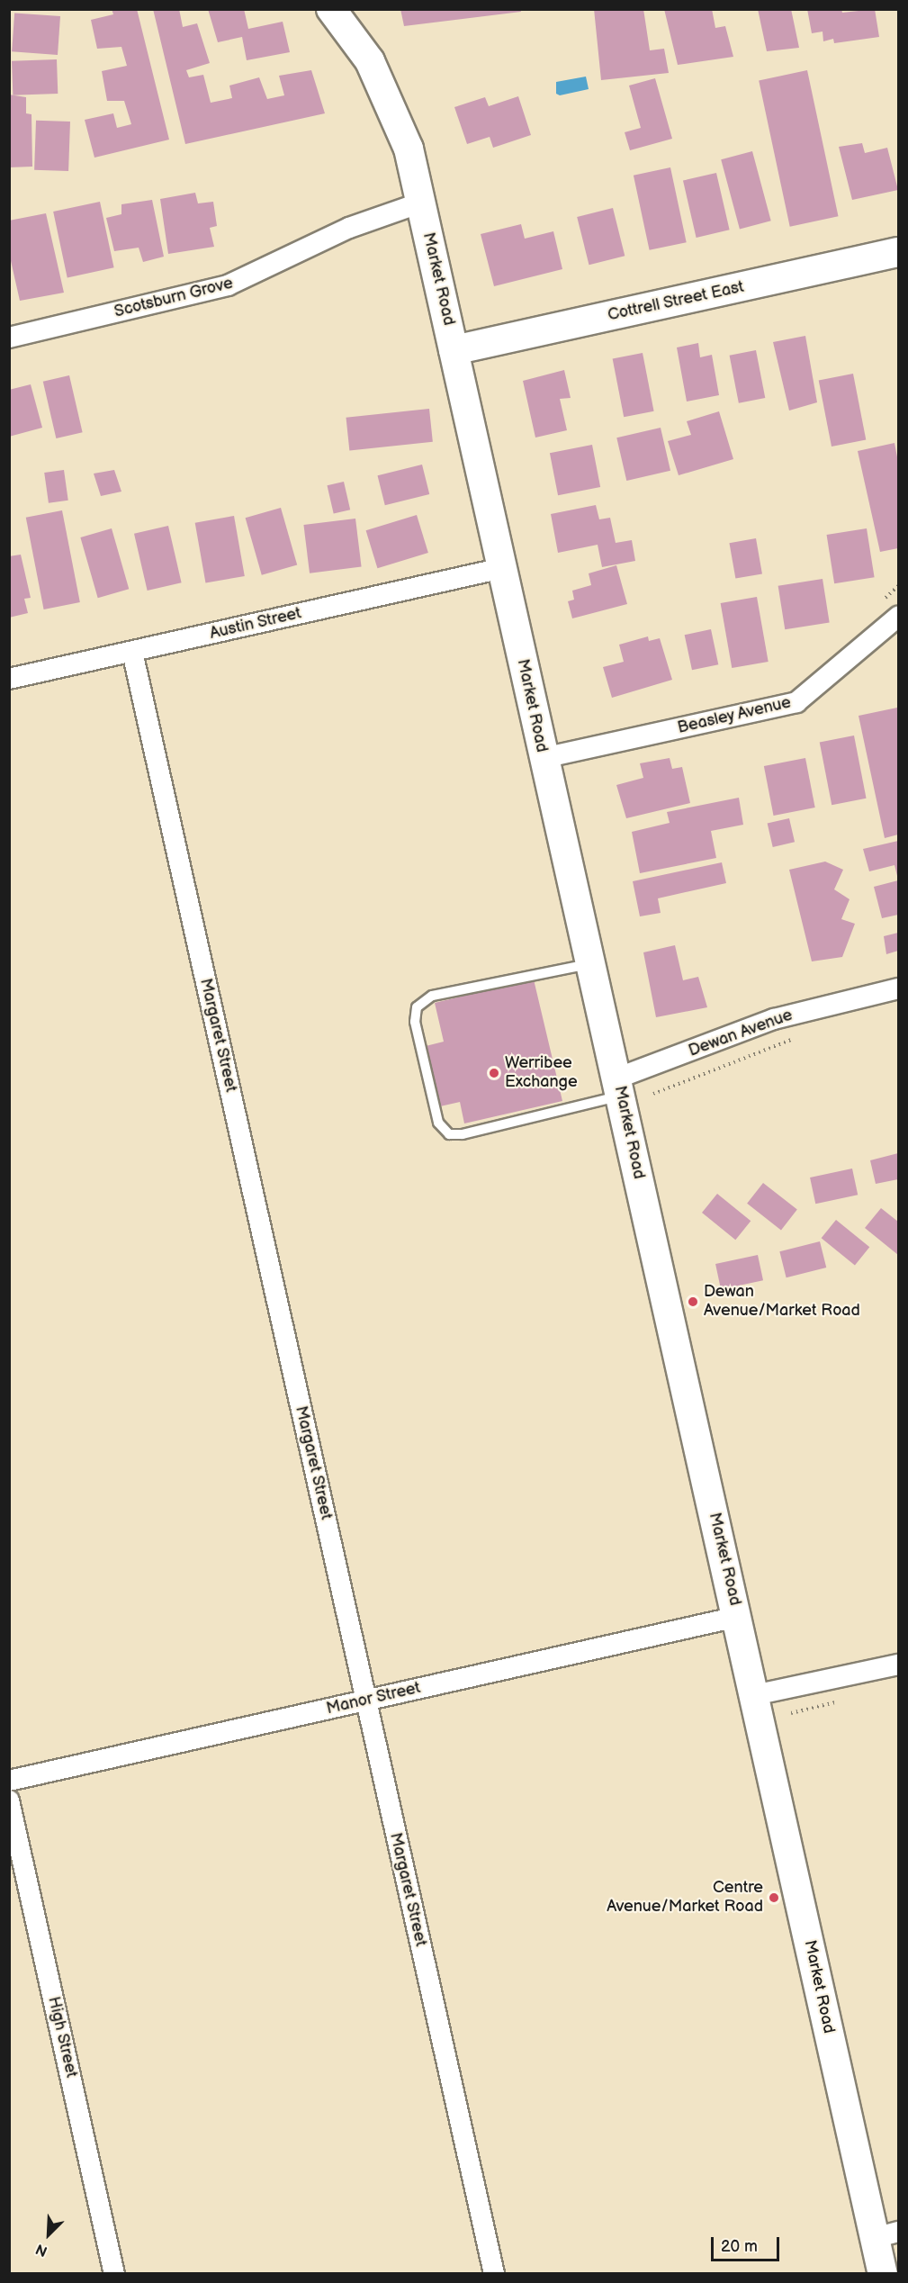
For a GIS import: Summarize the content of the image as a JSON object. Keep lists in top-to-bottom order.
{
  "streets": {
    "street": [
      "Market Road",
      "Scotsburn Grove",
      "Cottrell Street East",
      "Austin Street",
      "Beasley Avenue",
      "Dewan Avenue",
      "Margaret Street",
      "Manor Street",
      "High Street"
    ]
  },
  "crossings": [
    ["Market Road", "Scotsburn Grove"],
    ["Market Road", "Cottrell Street East"],
    ["Market Road", "Austin Street"],
    ["Market Road", "Beasley Avenue"],
    ["Market Road", "Dewan Avenue"],
    ["Market Road", "Manor Street"],
    ["Austin Street", "Margaret Street"],
    ["Margaret Street", "Manor Street"]
  ],
  "places": ["Werribee Exchange", "Dewan Avenue/Market Road", "Centre Avenue/Market Road"],
  "scale_bar": "20 m",
  "north": "bottom left"
}
